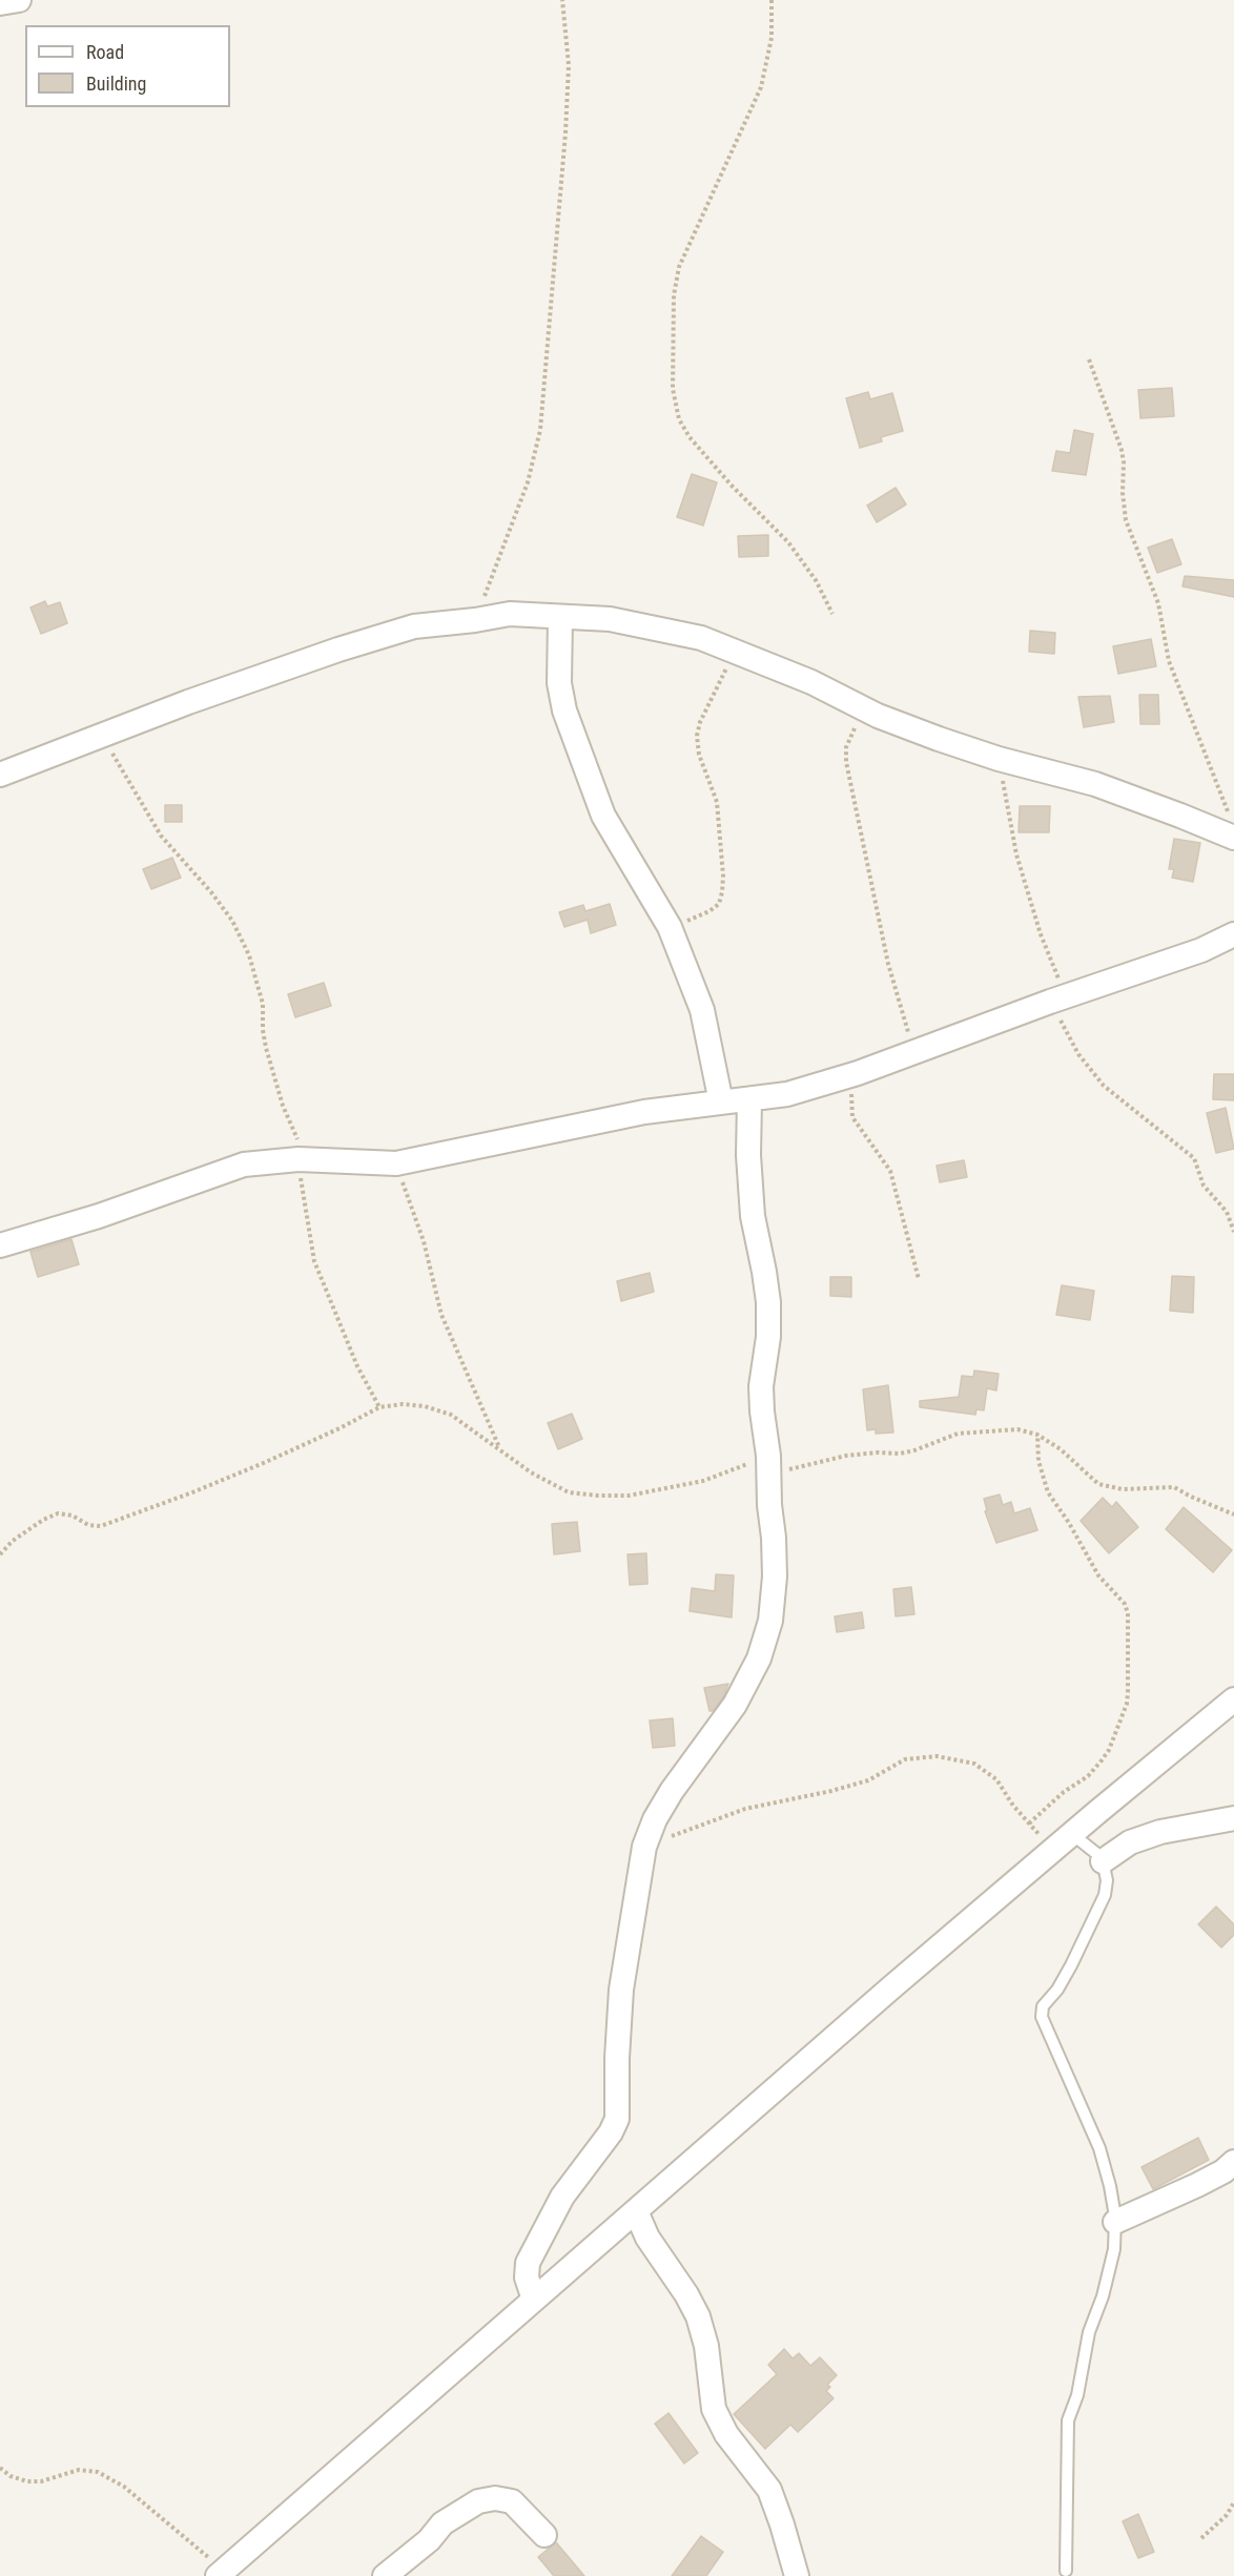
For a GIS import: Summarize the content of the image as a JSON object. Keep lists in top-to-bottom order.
{
  "legend": ["Road", "Building"]
}
